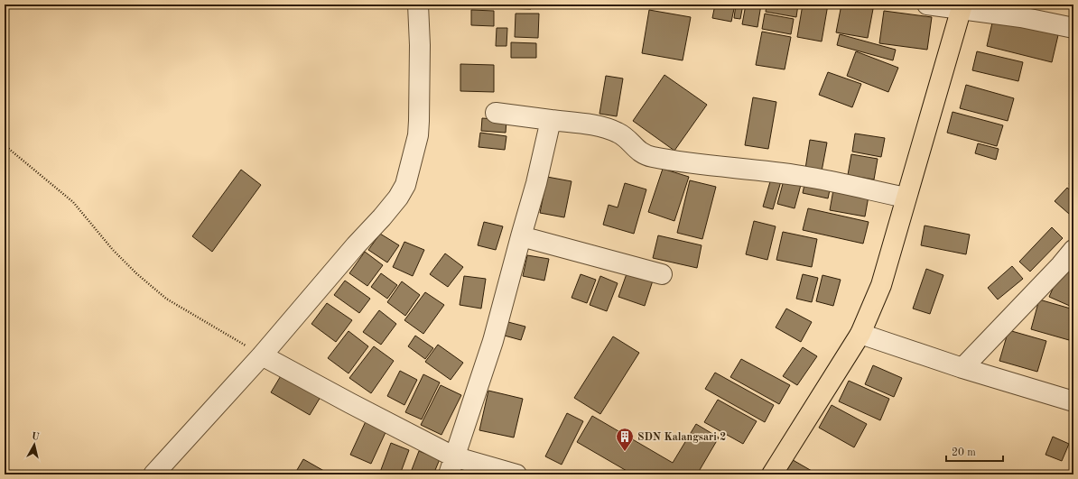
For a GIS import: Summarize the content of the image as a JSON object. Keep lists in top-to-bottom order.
{
  "places": {
    "building": ["SDN Kalangsari 2"]
  },
  "scale_bar": "20 m",
  "north": "top"
}
